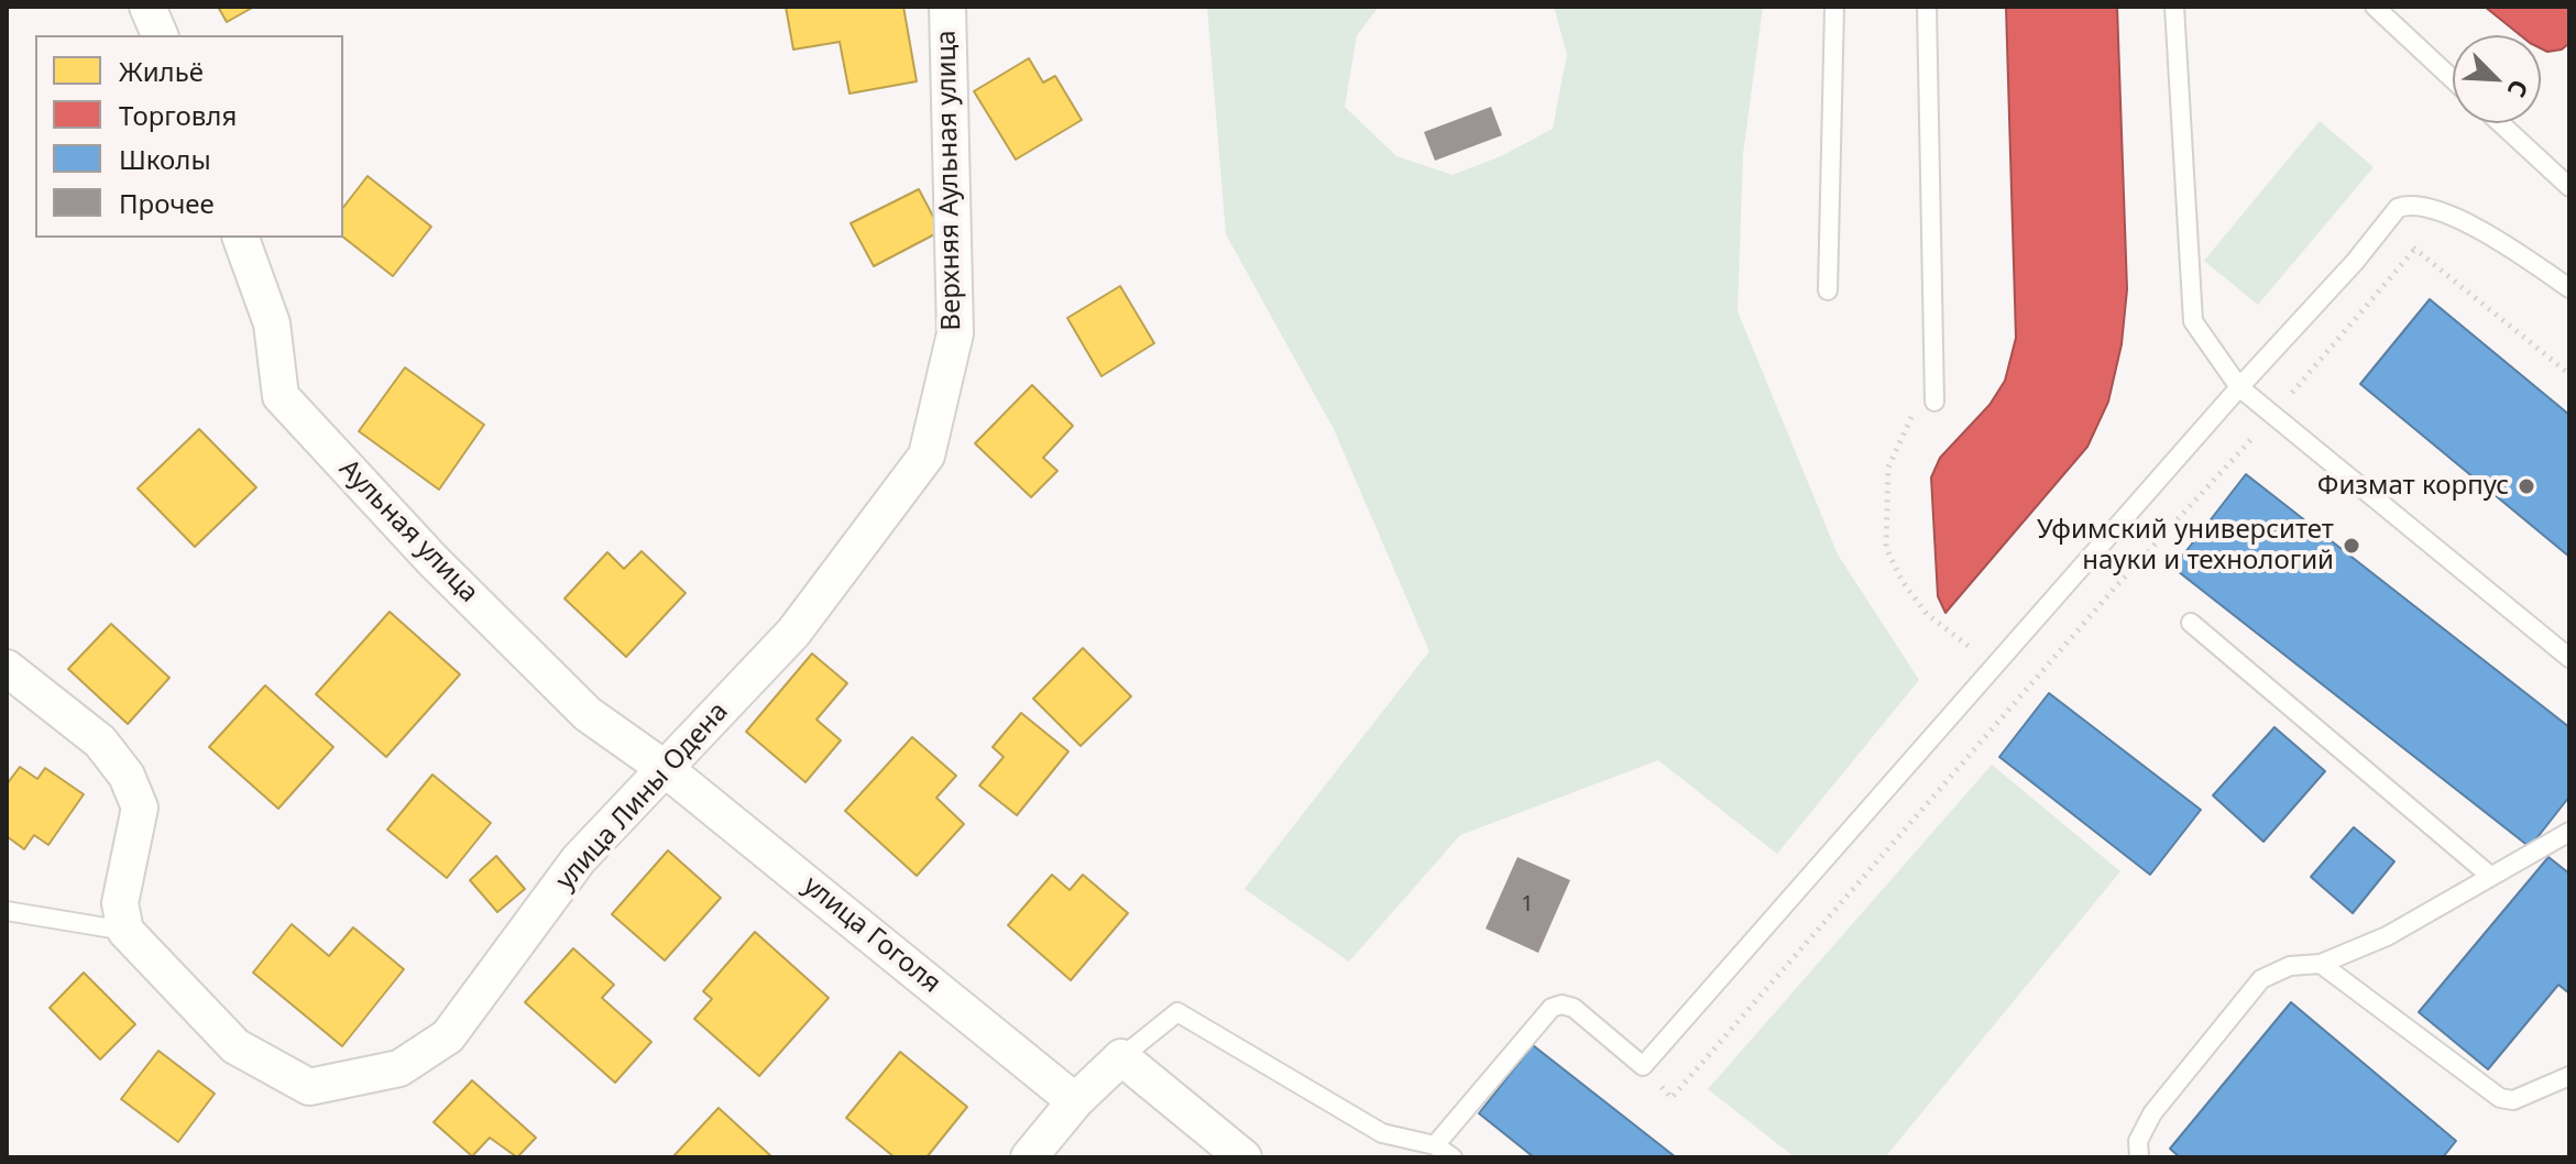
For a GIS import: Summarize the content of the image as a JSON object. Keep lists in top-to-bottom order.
{
  "streets": {
    "street": [
      "Верхняя Аульная улица",
      "Аульная улица",
      "улица Лины Одена",
      "улица Гоголя"
    ]
  },
  "crossings": [
    ["Верхняя Аульная улица", "улица Лины Одена"],
    ["Аульная улица", "улица Лины Одена"],
    ["Аульная улица", "улица Гоголя"],
    ["улица Лины Одена", "улица Гоголя"]
  ],
  "places": ["Физмат корпус", "Уфимский университет науки и технологий"],
  "house_numbers": ["1"],
  "legend": [
    "Жильё",
    "Торговля",
    "Школы",
    "Прочее"
  ],
  "north": "bottom right"
}
